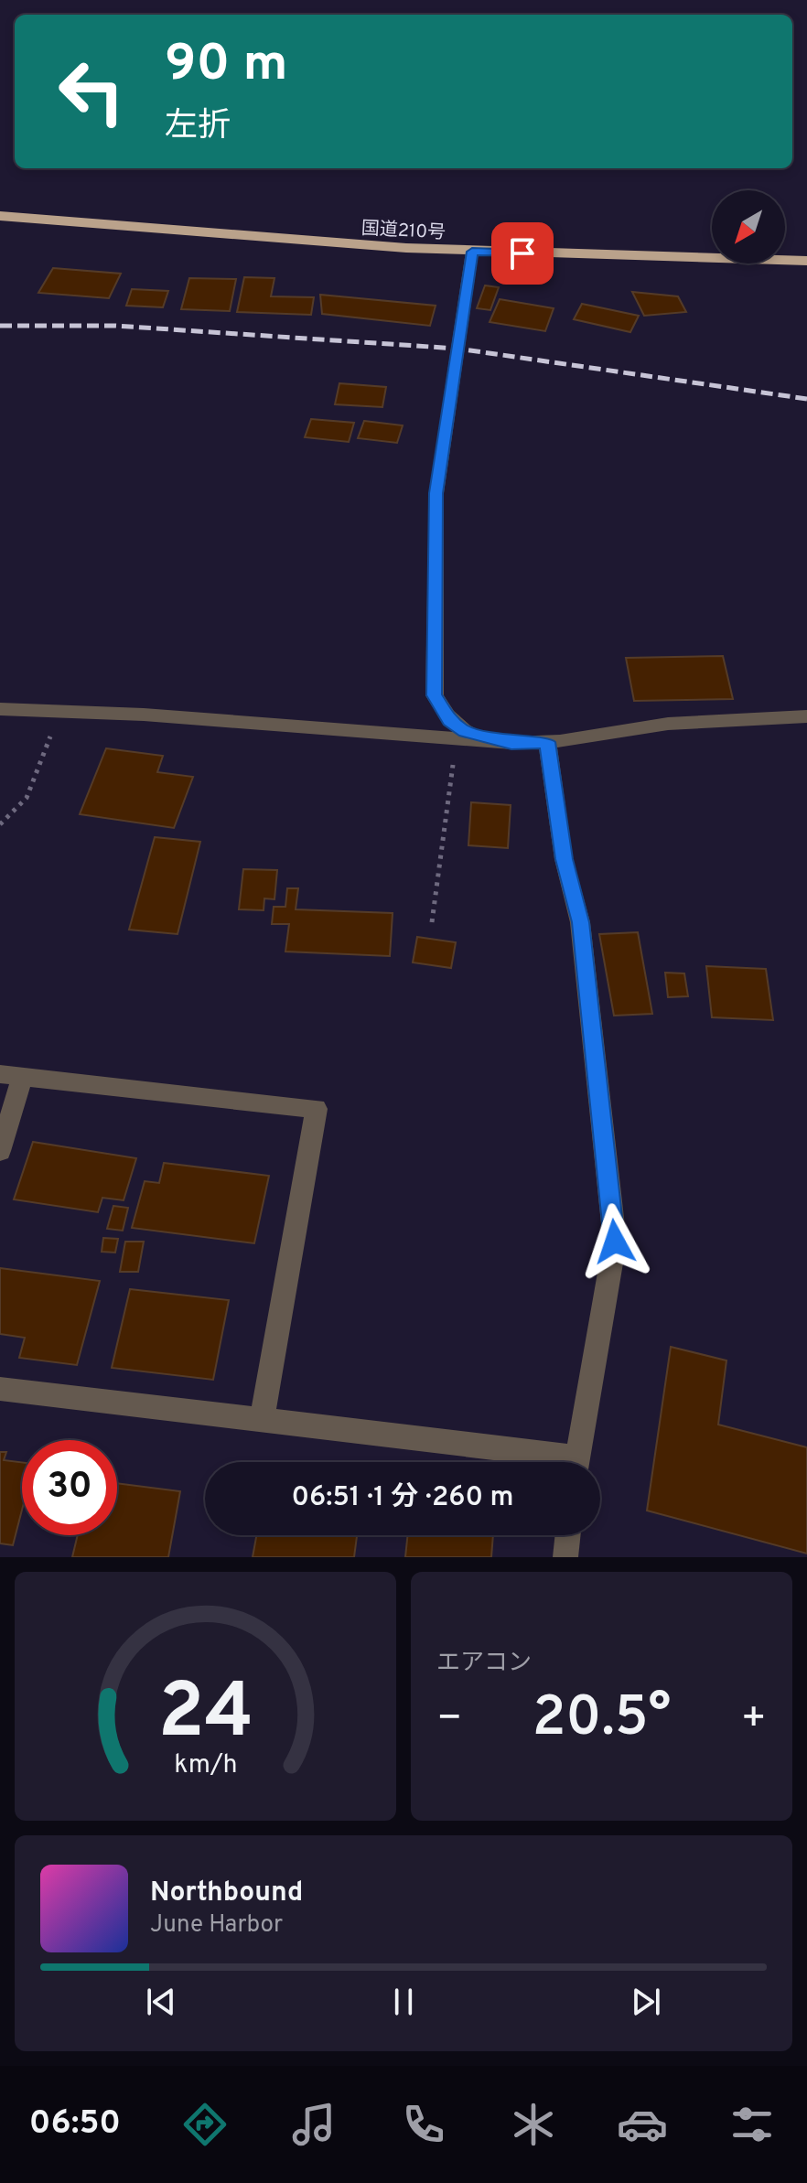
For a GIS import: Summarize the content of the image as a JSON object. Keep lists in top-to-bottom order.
{
  "streets": {
    "highway": ["国道210号"]
  },
  "north": "bottom left",
  "page": {
    "turn": ["90 m", "左折"],
    "limit": "30",
    "trip": "06:51 · 1 分 · 260 m",
    "tile": "エアコン",
    "heat": ["−", "20.5°", "+"],
    "song": ["Northbound", "June Harbor"],
    "tabs": "06:50",
    "gauge": ["24", "km/h"]
  }
}
